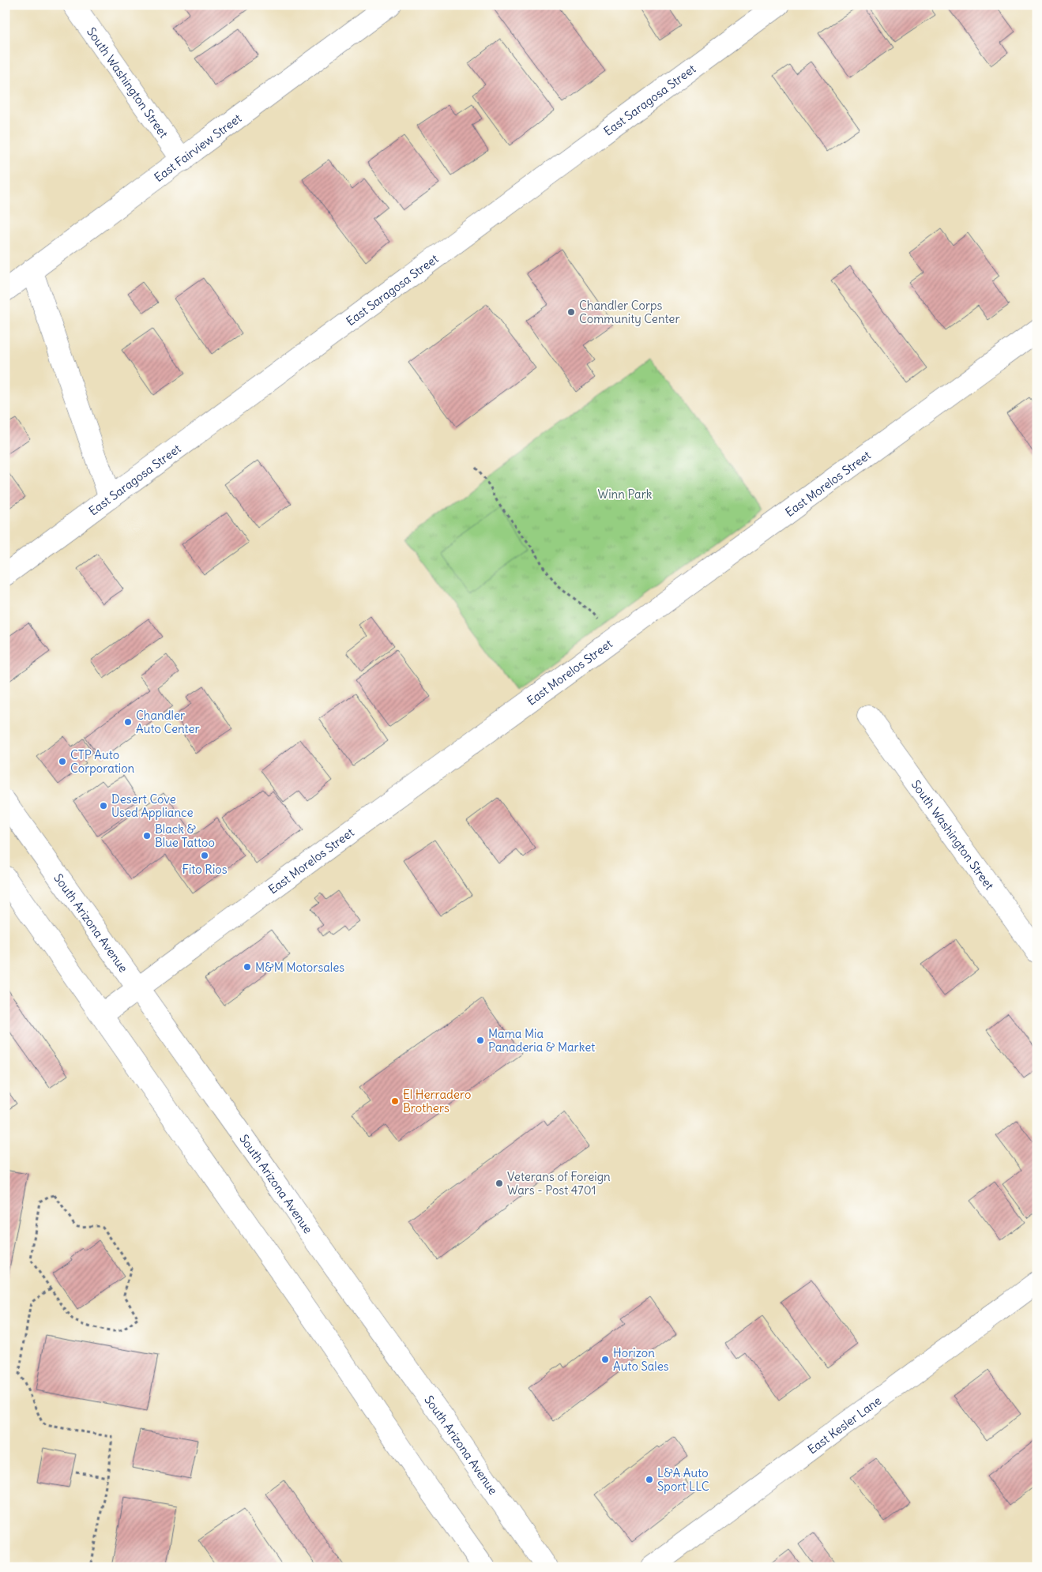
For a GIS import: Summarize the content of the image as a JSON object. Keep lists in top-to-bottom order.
{
  "streets": {
    "street": [
      "South Washington Street",
      "East Saragosa Street",
      "East Fairview Street",
      "East Morelos Street",
      "South Arizona Avenue",
      "East Kesler Lane"
    ]
  },
  "crossings": [
    ["South Washington Street", "East Fairview Street"],
    ["East Morelos Street", "South Arizona Avenue"]
  ],
  "parks": ["Winn Park"],
  "places": [
    "Chandler Corps Community Center",
    "Chandler Auto Center",
    "CTP Auto Corporation",
    "Desert Cove Used Appliance",
    "Black & Blue Tattoo",
    "Fito Rios",
    "M&M Motorsales",
    "Mama Mia Panaderia & Market",
    "El Herradero Brothers",
    "Veterans of Foreign Wars - Post 4701",
    "Horizon Auto Sales",
    "L&A Auto Sport LLC"
  ]
}
